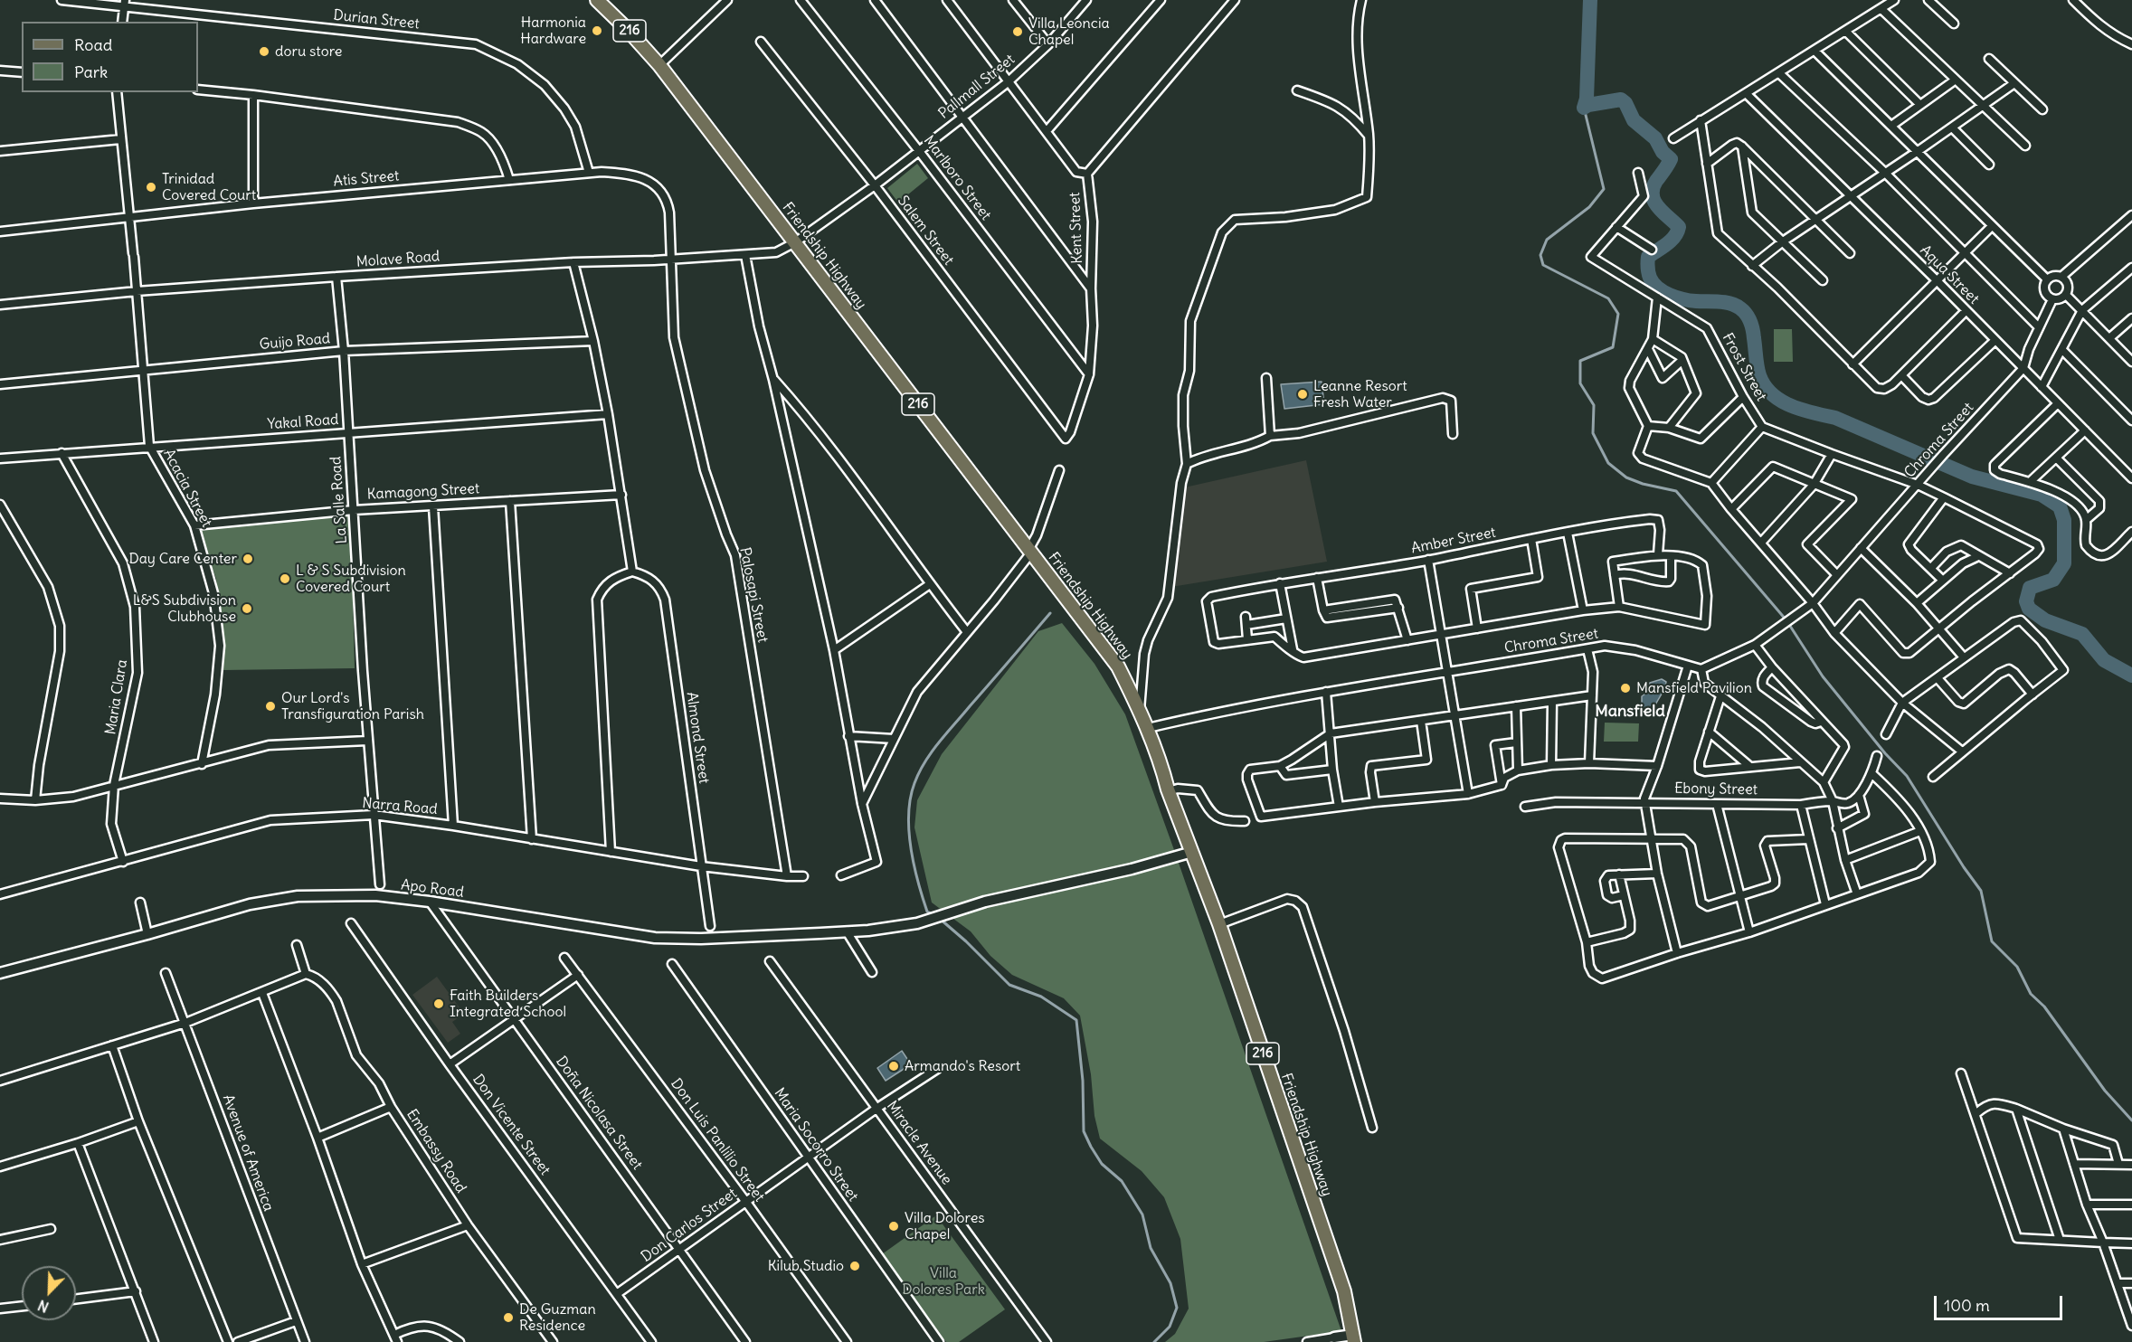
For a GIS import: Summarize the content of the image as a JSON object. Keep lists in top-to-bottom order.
{
  "streets": {
    "main road": ["216", "Friendship Highway"],
    "street": [
      "Durian Street",
      "Pallmall Street",
      "Marlboro Street",
      "Atis Street",
      "Kent Street",
      "Salem Street",
      "Molave Road",
      "Aqua Street",
      "Guijo Road",
      "Frost Street",
      "Yakal Road",
      "Chroma Street",
      "Acacia Street",
      "Kamagong Street",
      "La Salle Road",
      "Amber Street",
      "Palosapi Street",
      "Maria Clara",
      "Almond Street",
      "Ebony Street",
      "Narra Road",
      "Apo Road",
      "Doña Nicolasa Street",
      "Don Vicente Street",
      "Don Luis Panlilio Street",
      "Miracle Avenue",
      "Maria Socorro Street",
      "Embassy Road",
      "Avenue of America",
      "Don Carlos Street"
    ]
  },
  "crossings": [
    ["Durian Street", "Atis Street"],
    ["Pallmall Street", "Marlboro Street"],
    ["Pallmall Street", "Kent Street"],
    ["Pallmall Street", "Salem Street"],
    ["Pallmall Street", "Friendship Highway"],
    ["Pallmall Street", "Molave Road"],
    ["Marlboro Street", "Kent Street"],
    ["Atis Street", "Molave Road"],
    ["Atis Street", "Acacia Street"],
    ["Atis Street", "Palosapi Street"],
    ["Kent Street", "Salem Street"],
    ["Friendship Highway", "Molave Road"],
    ["Friendship Highway", "Chroma Street"],
    ["Friendship Highway", "Apo Road"],
    ["Molave Road", "Acacia Street"],
    ["Molave Road", "La Salle Road"],
    ["Molave Road", "Palosapi Street"],
    ["Aqua Street", "Chroma Street"],
    ["Guijo Road", "Acacia Street"],
    ["Guijo Road", "La Salle Road"],
    ["Yakal Road", "Acacia Street"],
    ["Yakal Road", "La Salle Road"],
    ["Yakal Road", "Maria Clara"],
    ["Acacia Street", "Kamagong Street"],
    ["Kamagong Street", "La Salle Road"],
    ["La Salle Road", "Narra Road"],
    ["Palosapi Street", "Narra Road"],
    ["Maria Clara", "Narra Road"],
    ["Almond Street", "Narra Road"],
    ["Apo Road", "Doña Nicolasa Street"],
    ["Doña Nicolasa Street", "Don Carlos Street"],
    ["Don Vicente Street", "Don Carlos Street"],
    ["Don Luis Panlilio Street", "Don Carlos Street"],
    ["Miracle Avenue", "Don Carlos Street"],
    ["Maria Socorro Street", "Don Carlos Street"]
  ],
  "districts": ["Mansfield"],
  "parks": ["Villa Dolores Park"],
  "places": [
    "Harmonia Hardware",
    "Villa Leoncia Chapel",
    "doru store",
    "Trinidad Covered Court",
    "Leanne Resort Fresh Water",
    "Day Care Center",
    "L & S Subdivision Covered Court",
    "L&S Subdivision Clubhouse",
    "Mansfield Pavilion",
    "Our Lord's Transfiguration Parish",
    "Faith Builders Integrated School",
    "Armando's Resort",
    "Villa Dolores Chapel",
    "Kilub Studio",
    "De Guzman Residence"
  ],
  "legend": ["Road", "Park"],
  "scale_bar": "100 m",
  "north": "bottom left"
}
